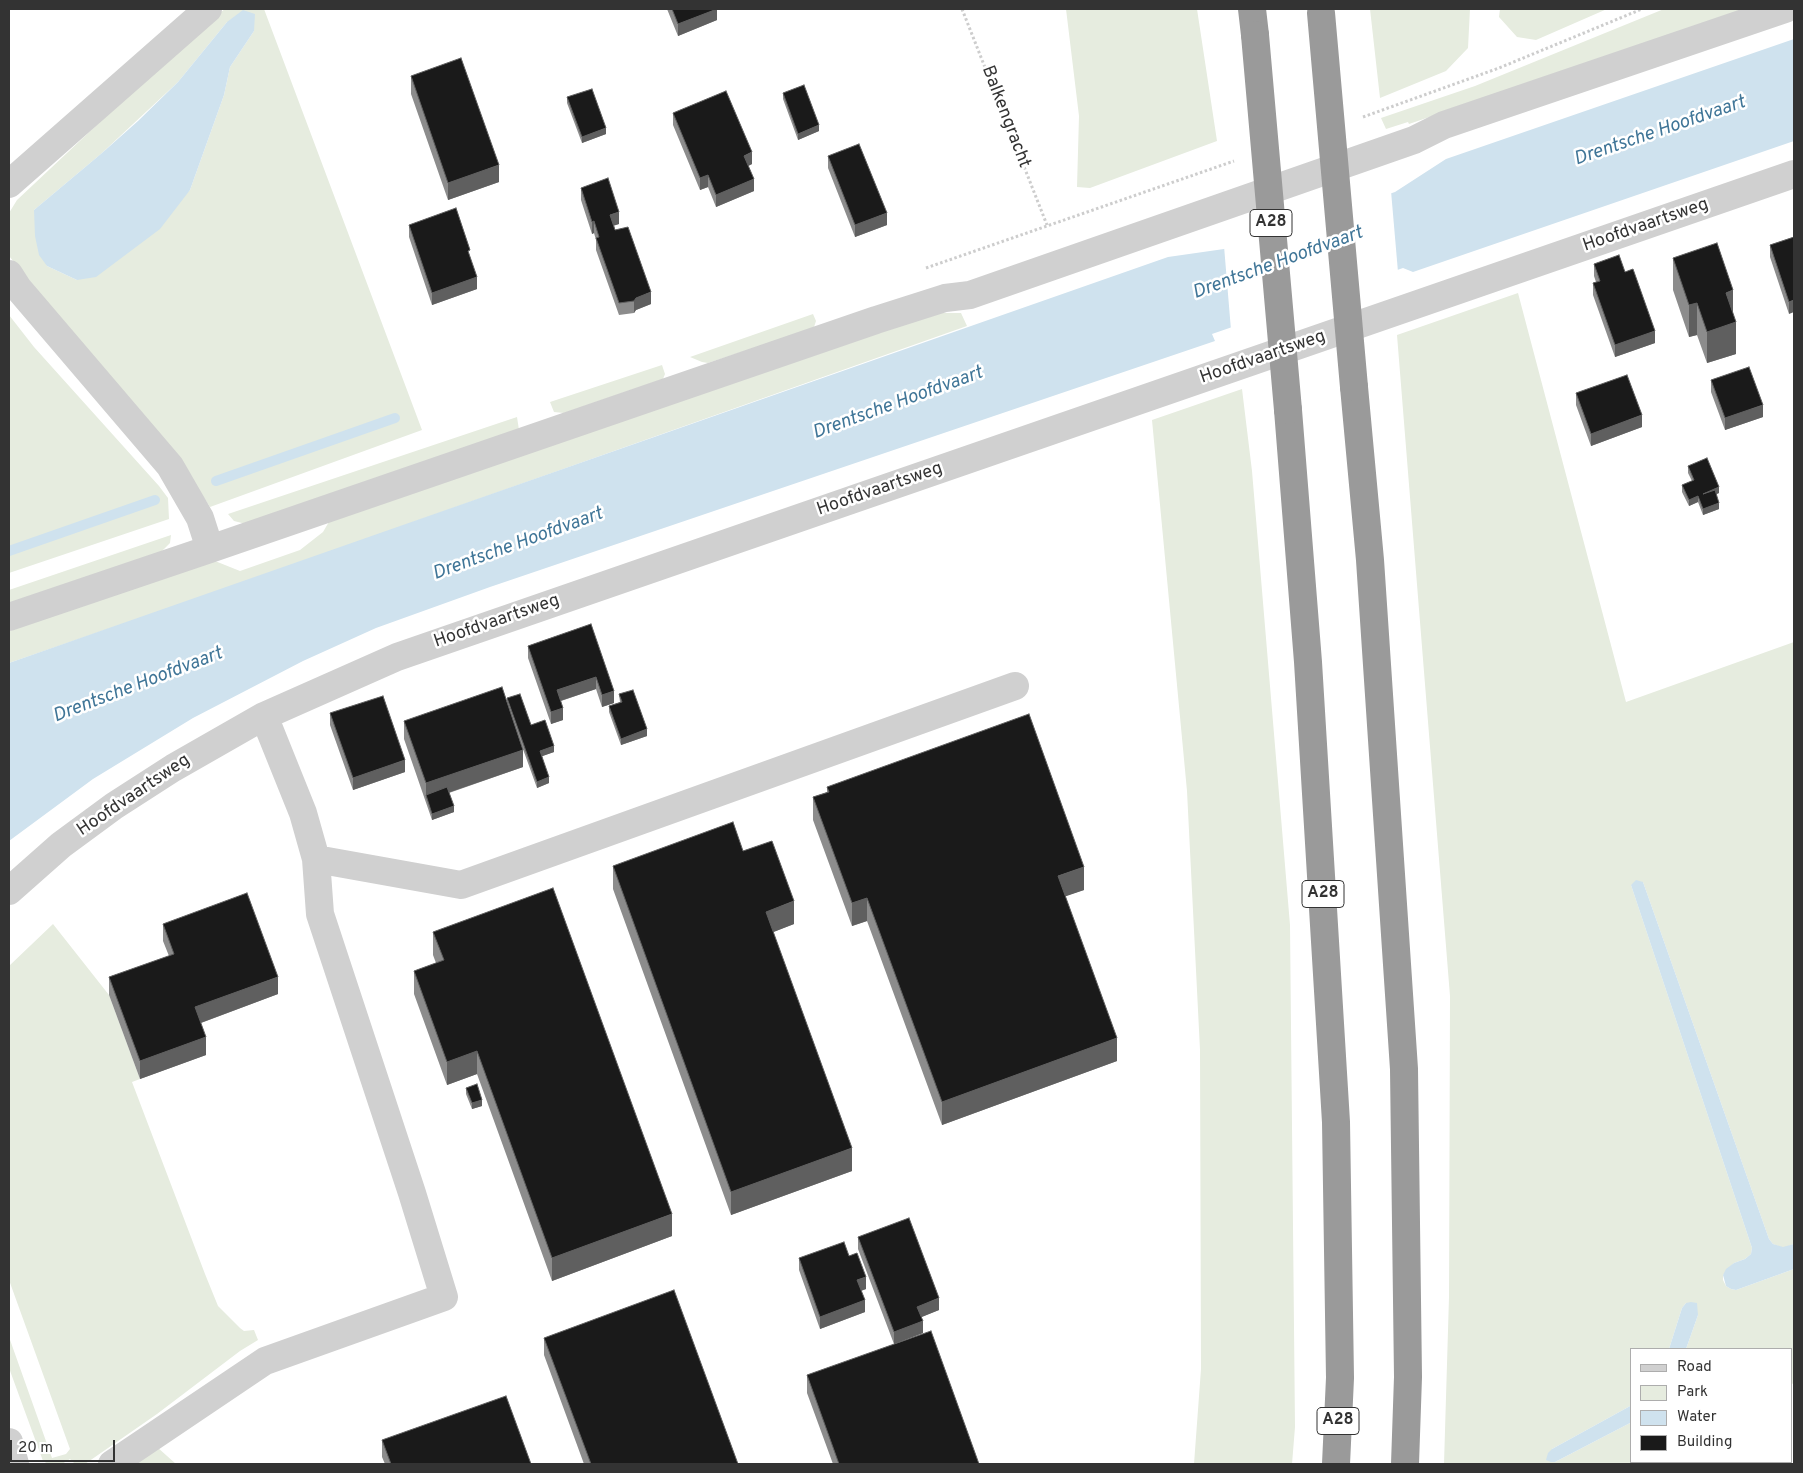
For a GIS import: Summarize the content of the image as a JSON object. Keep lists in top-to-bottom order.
{
  "streets": {
    "highway": ["A28"],
    "street": ["Hoofdvaartsweg"],
    "path": ["Balkengracht"]
  },
  "water": ["Drentsche Hoofdvaart"],
  "legend": [
    "Road",
    "Park",
    "Water",
    "Building"
  ],
  "scale_bar": "20 m"
}
